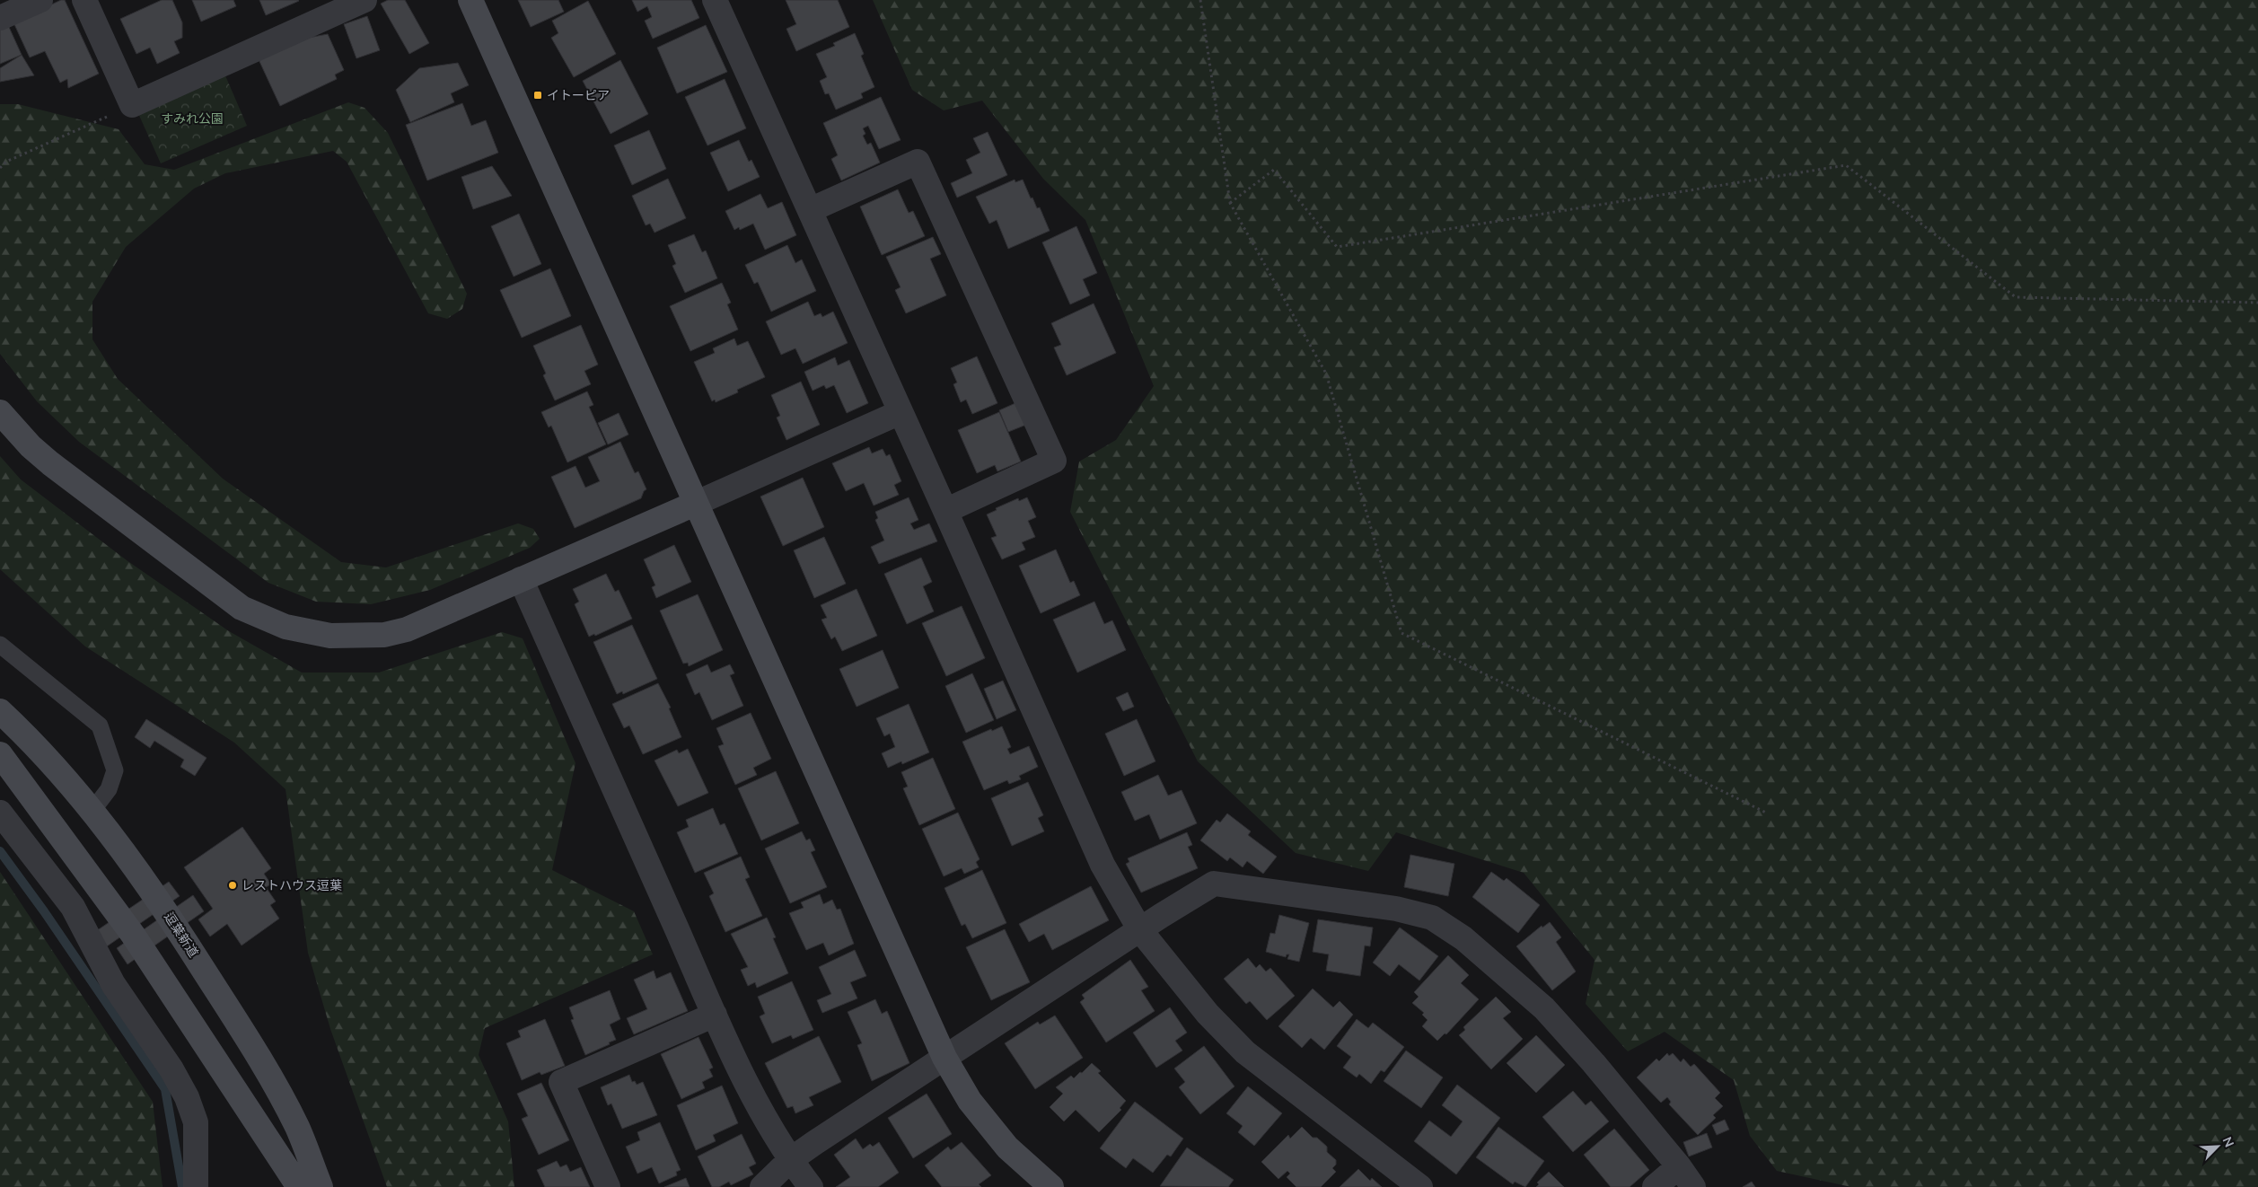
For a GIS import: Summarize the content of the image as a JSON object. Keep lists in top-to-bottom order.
{
  "streets": {
    "street": ["逗葉新道"]
  },
  "parks": ["すみれ公園"],
  "places": {
    "transit": ["イトーピア"],
    "other": ["レストハウス逗葉"]
  },
  "north": "top right"
}
